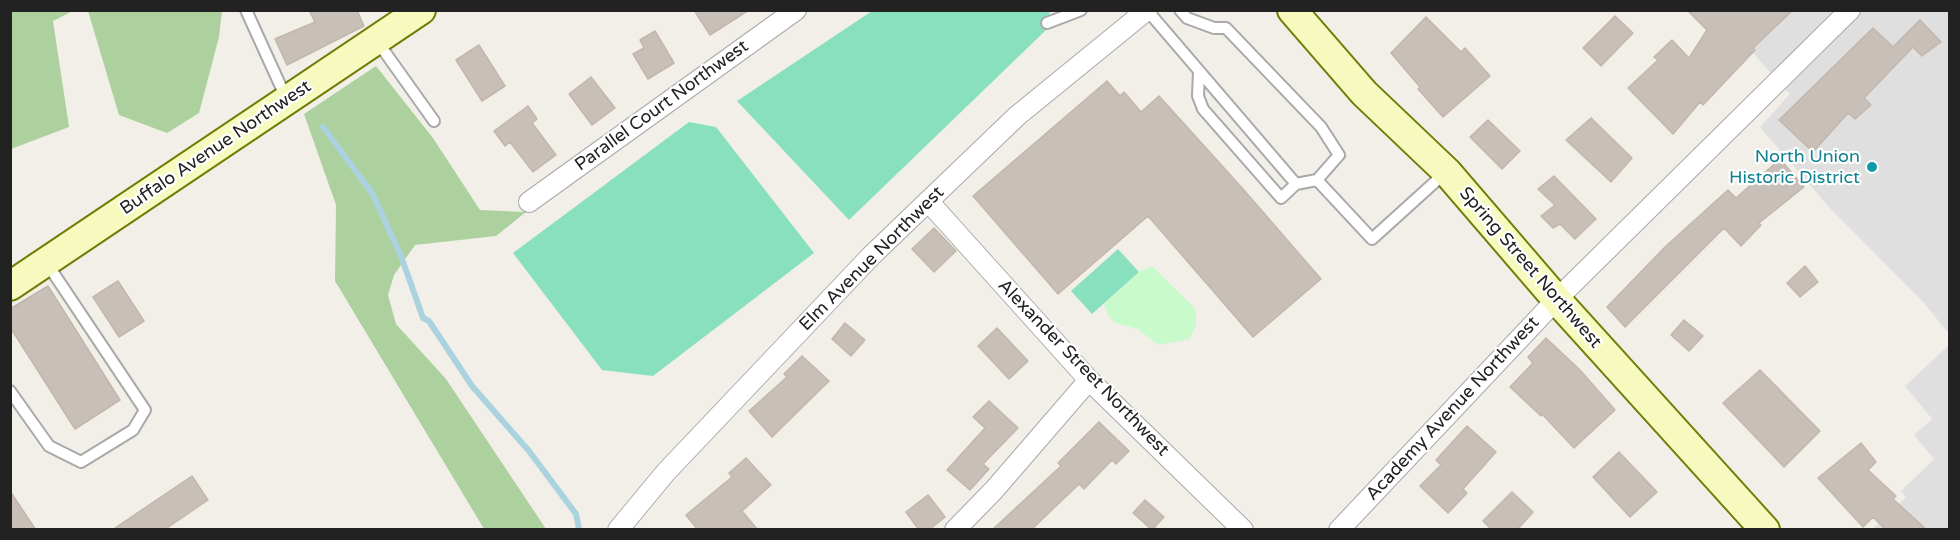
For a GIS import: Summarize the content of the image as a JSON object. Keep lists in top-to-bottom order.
{
  "streets": {
    "street": [
      "Parallel Court Northwest",
      "Buffalo Avenue Northwest",
      "Elm Avenue Northwest",
      "Spring Street Northwest",
      "Alexander Street Northwest",
      "Academy Avenue Northwest"
    ]
  },
  "crossings": [
    ["Elm Avenue Northwest", "Alexander Street Northwest"],
    ["Spring Street Northwest", "Academy Avenue Northwest"]
  ],
  "places": ["North Union Historic District"]
}
